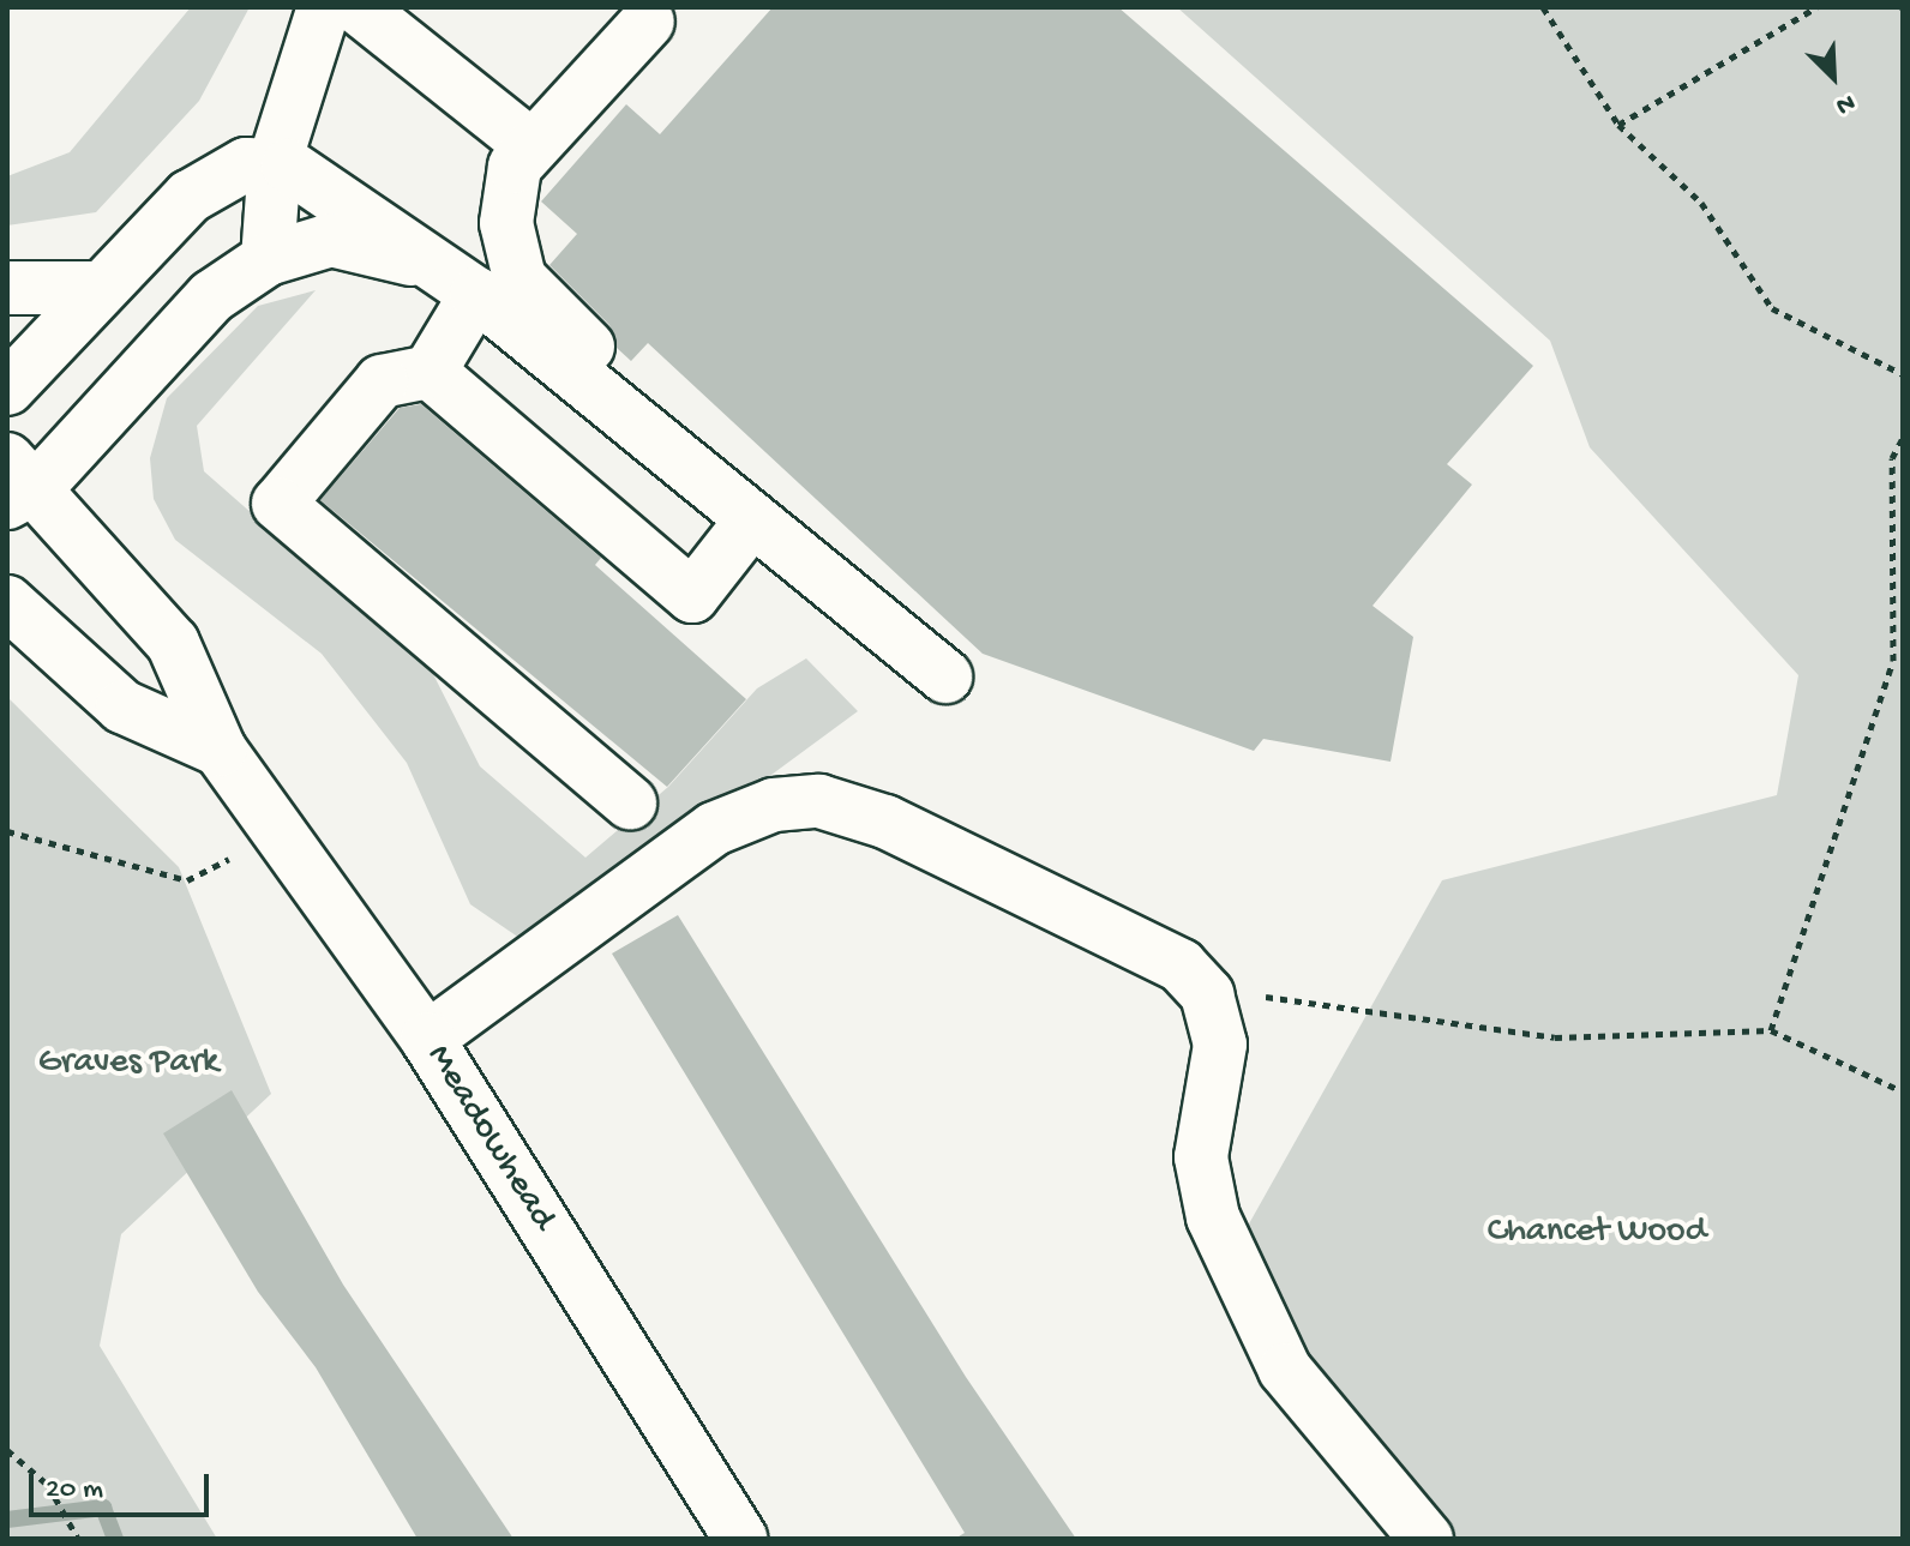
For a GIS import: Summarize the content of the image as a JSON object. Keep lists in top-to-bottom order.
{
  "streets": {
    "main road": ["Meadowhead"]
  },
  "parks": ["Graves Park", "Chancet Wood"],
  "scale_bar": "20 m",
  "north": "bottom right"
}
